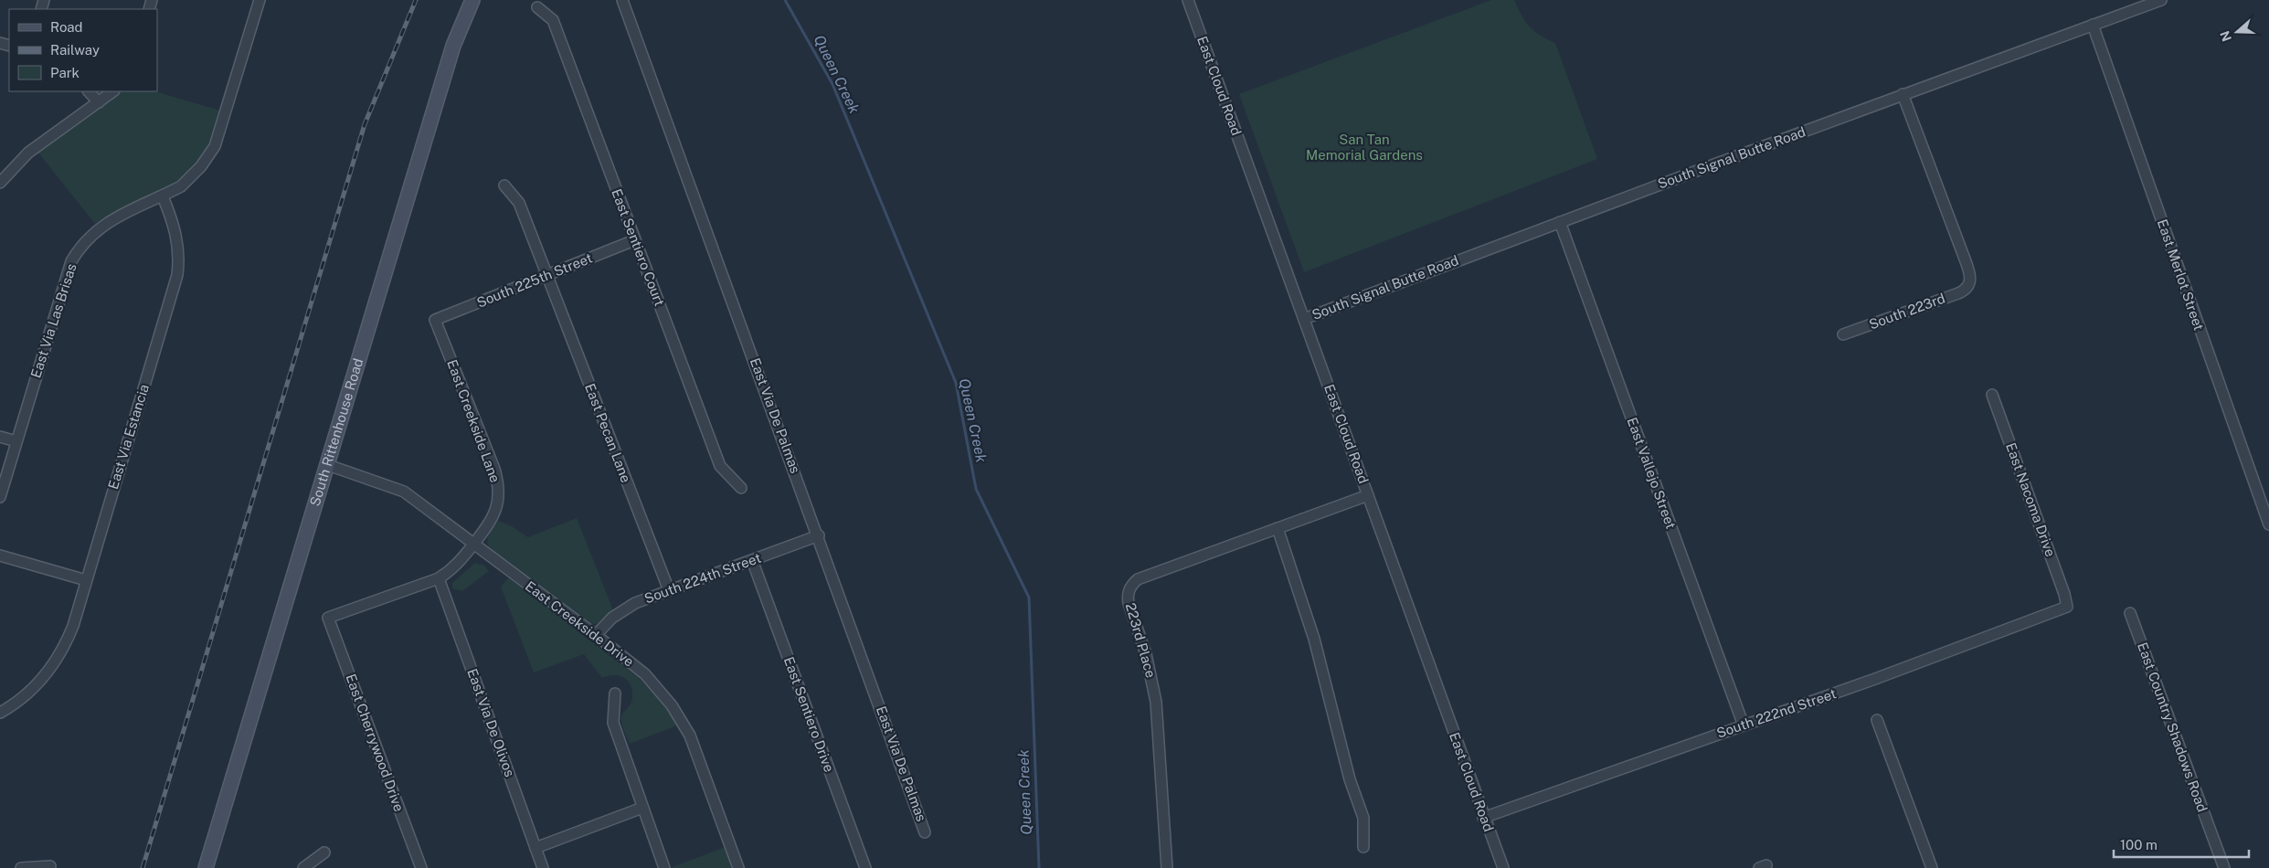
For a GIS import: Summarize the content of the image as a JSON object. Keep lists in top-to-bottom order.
{
  "streets": {
    "main road": ["South Rittenhouse Road"],
    "street": [
      "East Cloud Road",
      "South Signal Butte Road",
      "East Sentiero Court",
      "East Merlot Street",
      "South 225th Street",
      "South 223rd",
      "East Via Las Brisas",
      "East Via De Palmas",
      "East Creekside Lane",
      "East Pecan Lane",
      "East Via Estancia",
      "East Vallejo Street",
      "East Nacoma Drive",
      "South 224th Street",
      "East Creekside Drive",
      "223rd Place",
      "South 222nd Street",
      "East Sentiero Drive",
      "East Via De Olivos",
      "East Country Shadows Road",
      "East Cherrywood Drive"
    ]
  },
  "crossings": [
    ["East Cloud Road", "South Signal Butte Road"],
    ["East Cloud Road", "223rd Place"],
    ["East Cloud Road", "South 222nd Street"],
    ["South Signal Butte Road", "East Merlot Street"],
    ["South Signal Butte Road", "South 223rd"],
    ["South Signal Butte Road", "East Vallejo Street"],
    ["East Sentiero Court", "South 225th Street"],
    ["South 225th Street", "East Creekside Lane"],
    ["South 225th Street", "East Pecan Lane"],
    ["East Via Las Brisas", "East Via Estancia"],
    ["East Via De Palmas", "South 224th Street"],
    ["East Creekside Lane", "East Creekside Drive"],
    ["East Creekside Lane", "East Via De Olivos"],
    ["East Creekside Lane", "East Cherrywood Drive"],
    ["South Rittenhouse Road", "East Creekside Drive"],
    ["East Pecan Lane", "South 224th Street"],
    ["East Vallejo Street", "South 222nd Street"],
    ["East Nacoma Drive", "South 222nd Street"],
    ["South 224th Street", "East Creekside Drive"],
    ["South 224th Street", "East Sentiero Drive"]
  ],
  "water": ["Queen Creek"],
  "parks": ["San Tan Memorial Gardens"],
  "legend": ["Road", "Railway", "Park"],
  "scale_bar": "100 m",
  "north": "left"
}
